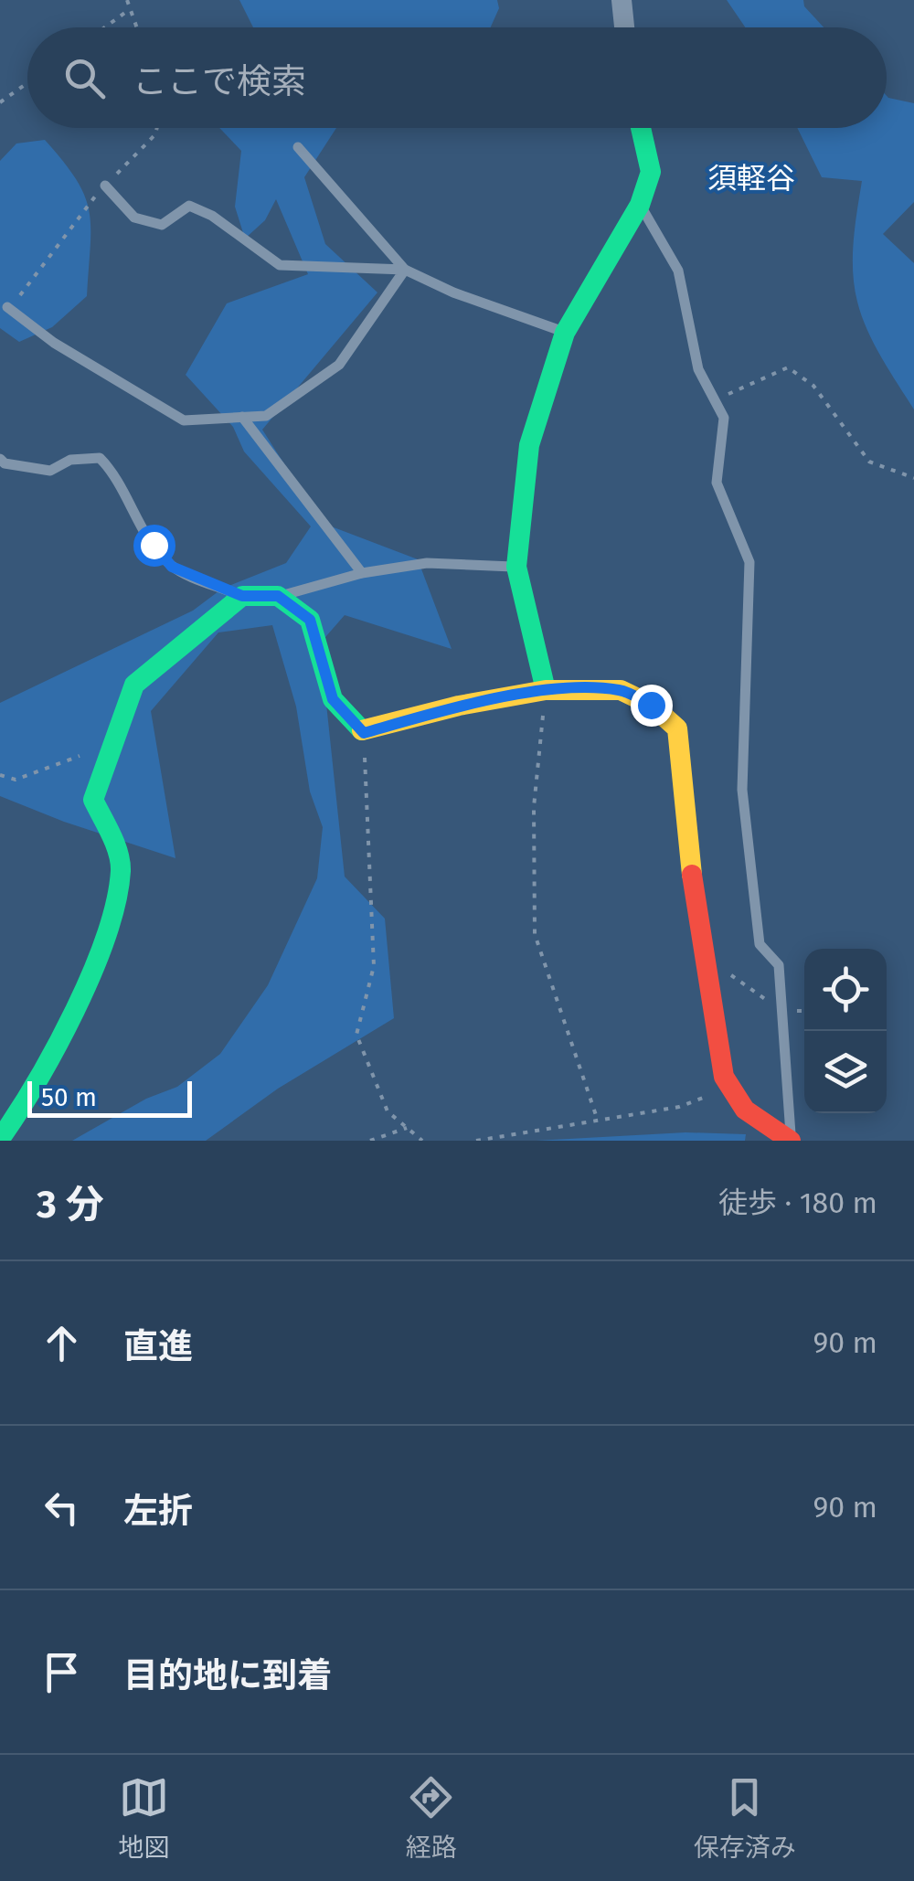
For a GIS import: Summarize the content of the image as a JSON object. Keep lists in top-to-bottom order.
{
  "districts": ["須軽谷"],
  "scale_bar": "50 m",
  "page": {
    "search": "ここで検索",
    "scale": "50 m",
    "heading": ["3 分", "徒歩 · 180 m"],
    "list": [
      ["直進", "90 m"],
      ["左折", "90 m"],
      "目的地に到着"
    ],
    "nav": ["地図", "経路", "保存済み"]
  }
}
